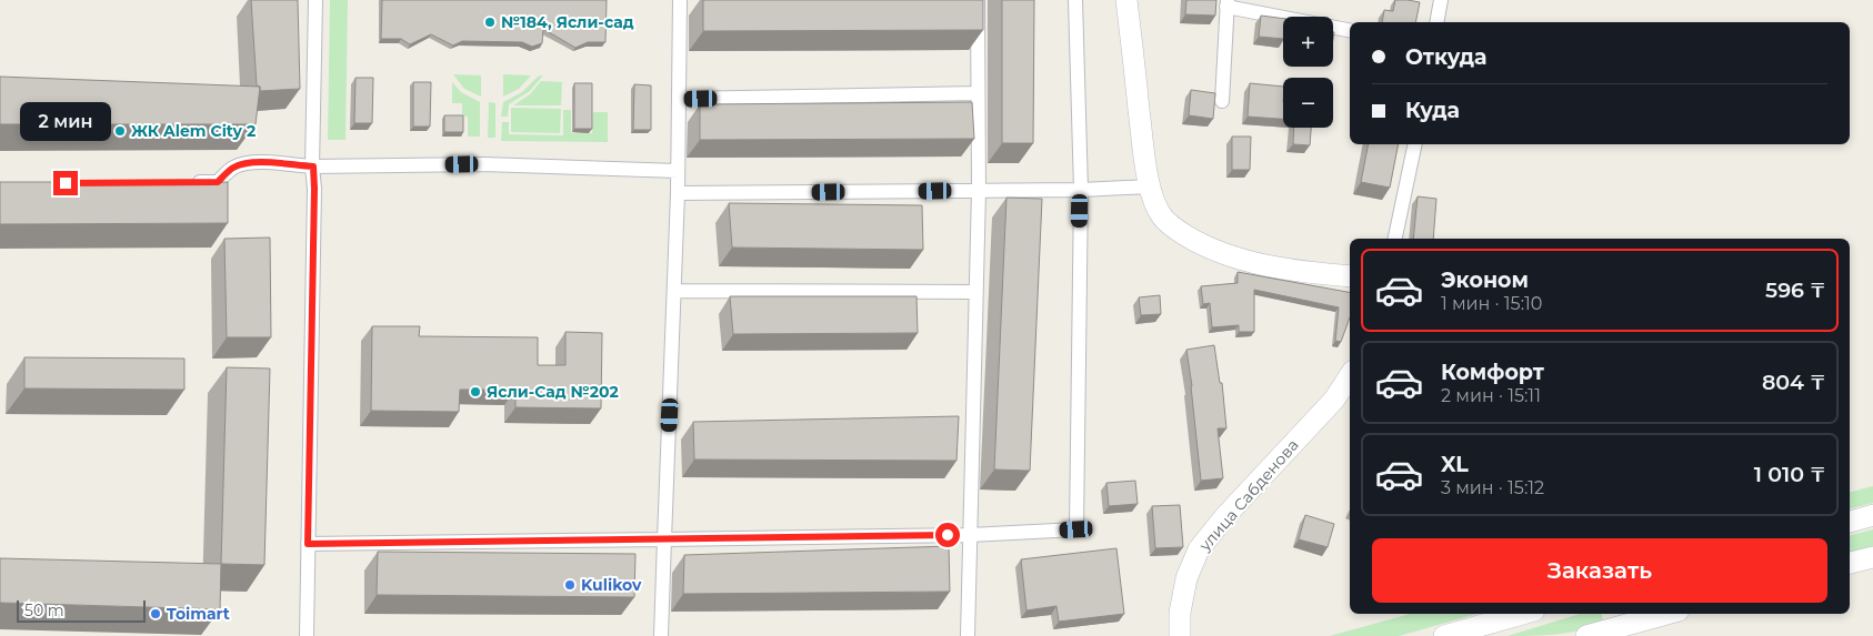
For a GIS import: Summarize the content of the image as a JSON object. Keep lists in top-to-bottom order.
{
  "streets": {
    "street": ["улица Сабденова"]
  },
  "places": [
    "№184, Ясли-сад",
    "ЖК Alem City 2",
    "Ясли-Сад №202",
    "Kulikov",
    "Toimart"
  ],
  "scale_bar": "50 m",
  "page": {
    "map_buttons": ["+", "−"],
    "banner": ["Откуда", "Куда"],
    "bubble": "2 мин",
    "list": [
      {
        "name": "Эконом",
        "note": "1 мин · 15:10",
        "value": "596 ₸"
      },
      {
        "name": "Комфорт",
        "note": "2 мин · 15:11",
        "value": "804 ₸"
      },
      {
        "name": "XL",
        "note": "3 мин · 15:12",
        "value": "1 010 ₸"
      }
    ],
    "buttons": "Заказать",
    "scale": "50 m"
  }
}
